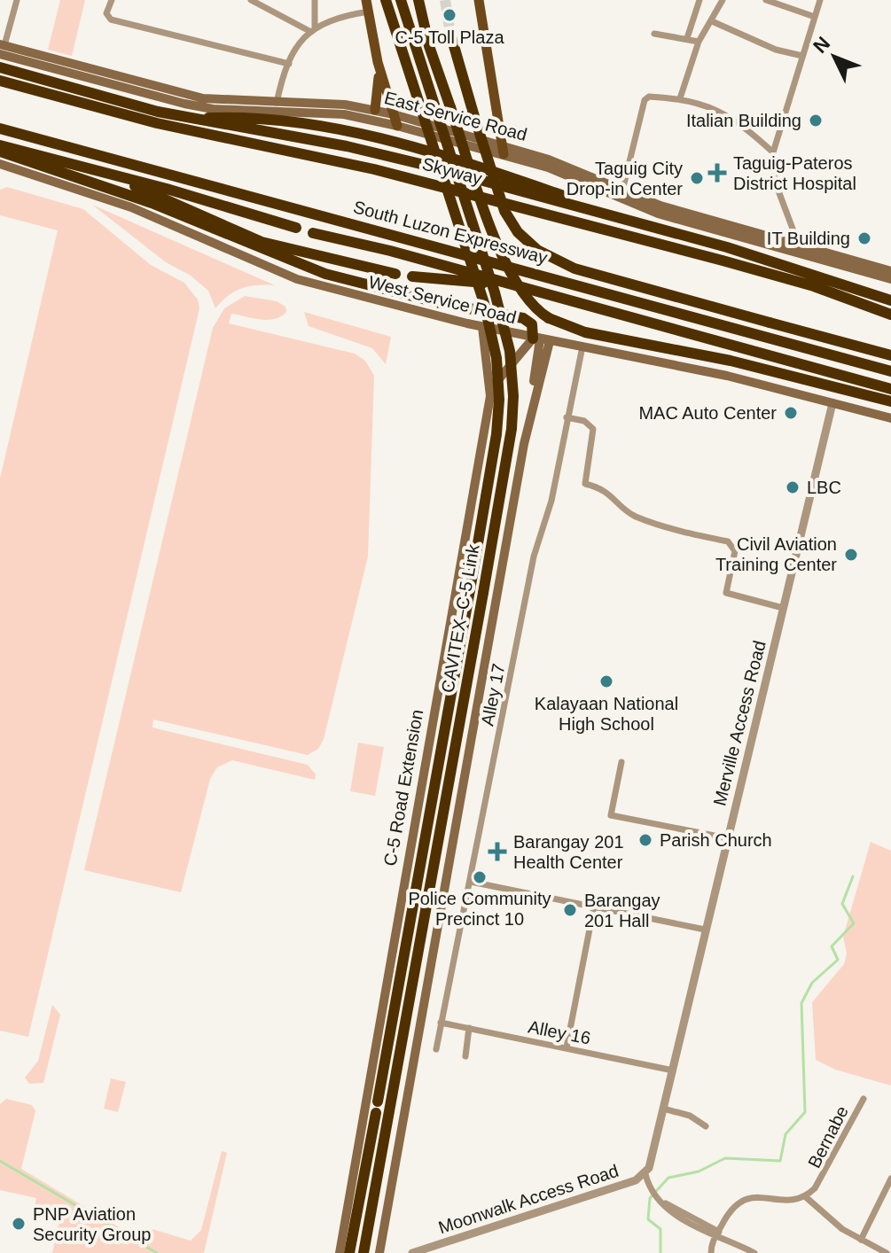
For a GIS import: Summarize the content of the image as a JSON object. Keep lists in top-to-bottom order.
{
  "streets": {
    "highway": ["Skyway", "South Luzon Expressway", "CAVITEX–C-5 Link"],
    "main road": ["East Service Road", "West Service Road", "C-5 Road Extension"],
    "street": [
      "Alley 17",
      "Merville Access Road",
      "Alley 16",
      "Bernabe",
      "Moonwalk Access Road"
    ]
  },
  "crossings": [
    ["West Service Road", "Alley 17"],
    ["West Service Road", "Merville Access Road"],
    ["West Service Road", "C-5 Road Extension"],
    ["Alley 17", "Alley 16"],
    ["Merville Access Road", "Alley 16"],
    ["Merville Access Road", "Moonwalk Access Road"]
  ],
  "places": {
    "other": [
      "C-5 Toll Plaza",
      "Italian Building",
      "Taguig City Drop-in Center",
      "IT Building",
      "MAC Auto Center",
      "LBC",
      "Civil Aviation Training Center",
      "Kalayaan National High School",
      "Parish Church",
      "Police Community Precinct 10",
      "Barangay 201 Hall",
      "PNP Aviation Security Group"
    ],
    "health": ["Taguig-Pateros District Hospital", "Barangay 201 Health Center"]
  },
  "north": "top left"
}
